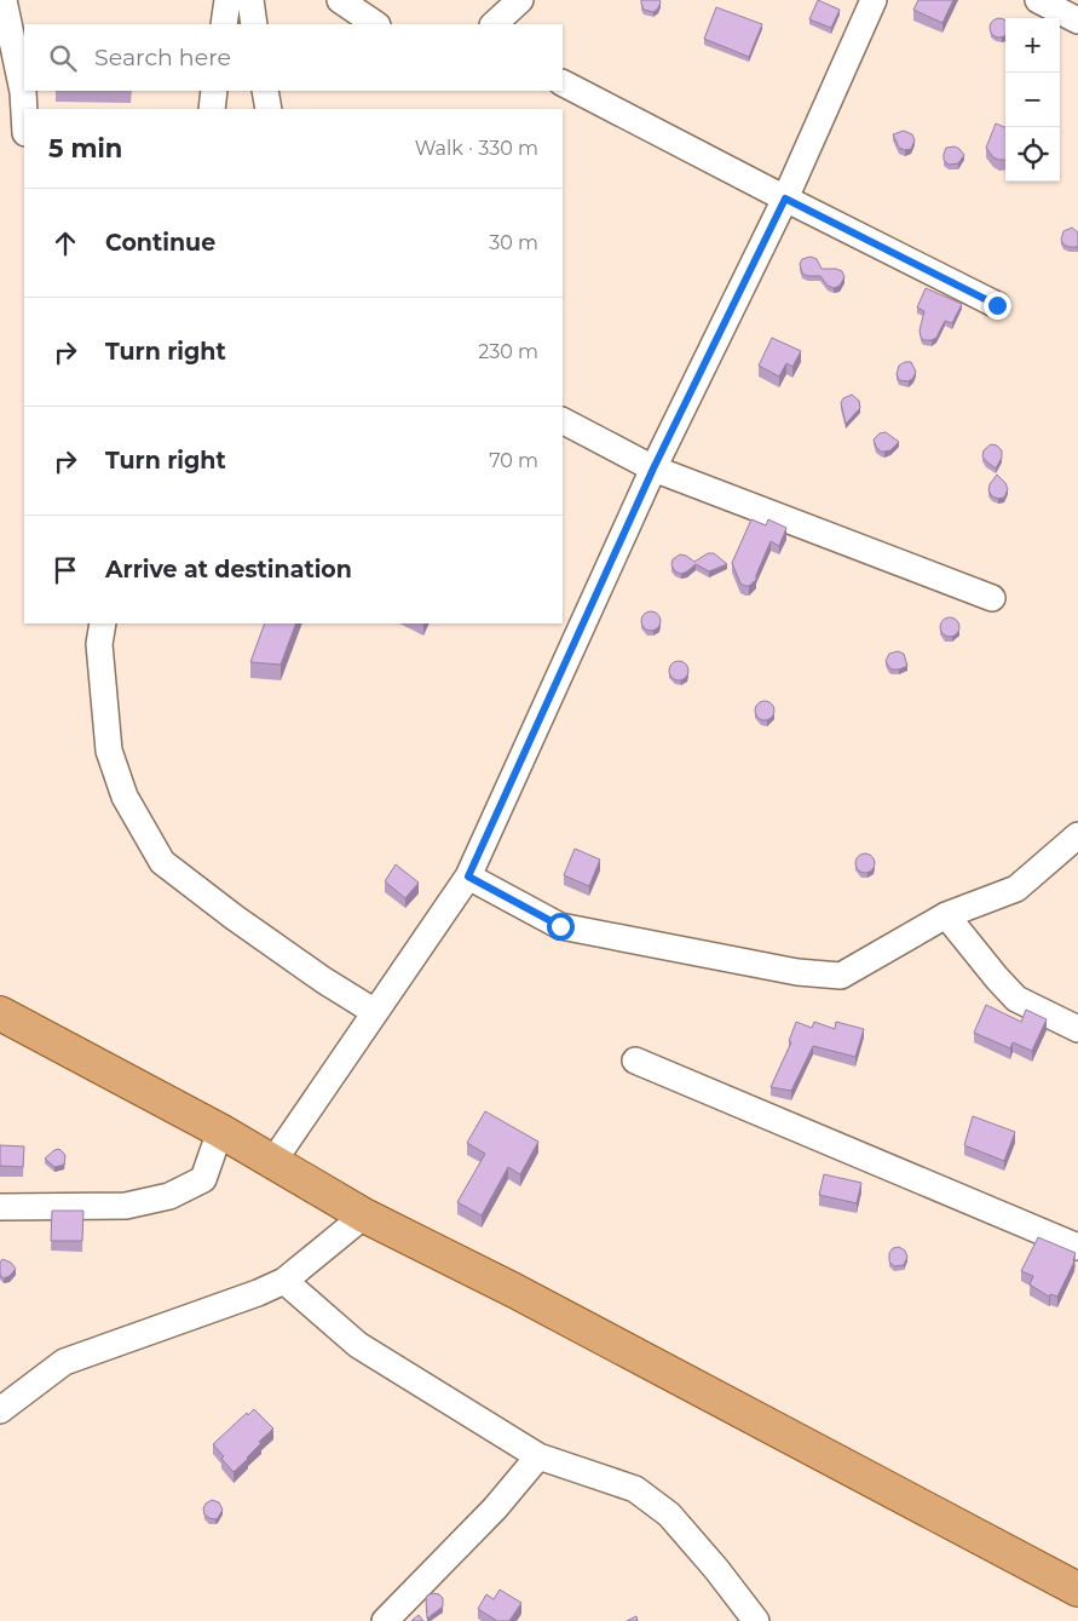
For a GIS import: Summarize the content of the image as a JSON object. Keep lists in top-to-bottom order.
{
  "page": {
    "map_buttons": ["+", "−"],
    "search": "Search here",
    "heading": ["5 min", "Walk · 330 m"],
    "list": [
      ["Continue", "30 m"],
      ["Turn right", "230 m"],
      ["Turn right", "70 m"],
      "Arrive at destination"
    ]
  }
}
